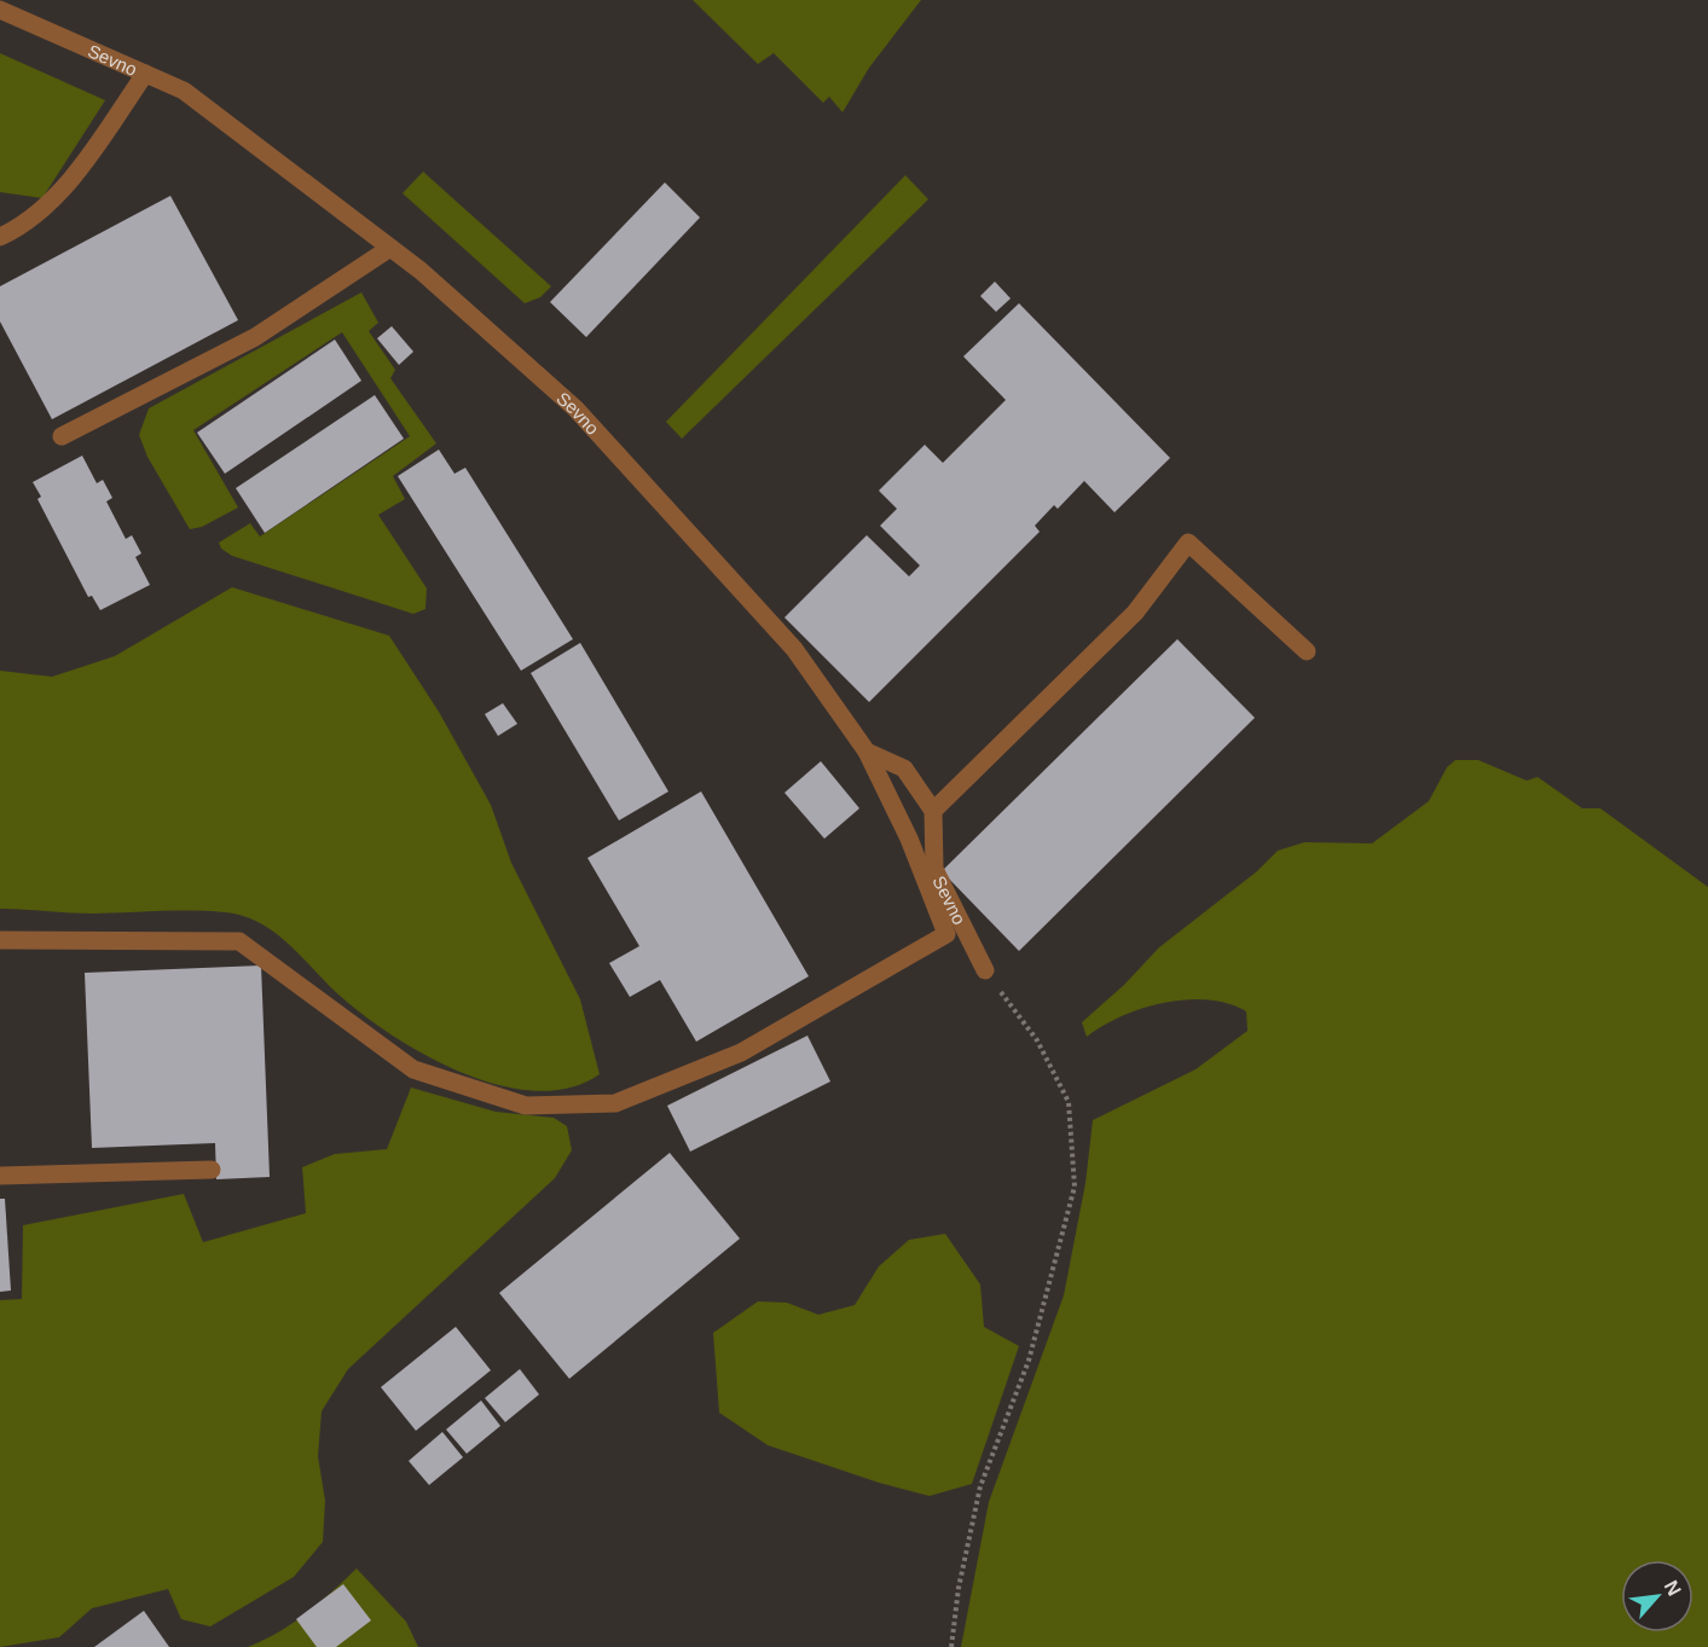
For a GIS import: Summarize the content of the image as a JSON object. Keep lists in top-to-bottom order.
{
  "streets": {
    "lane": ["Sevno"]
  },
  "north": "top right"
}
